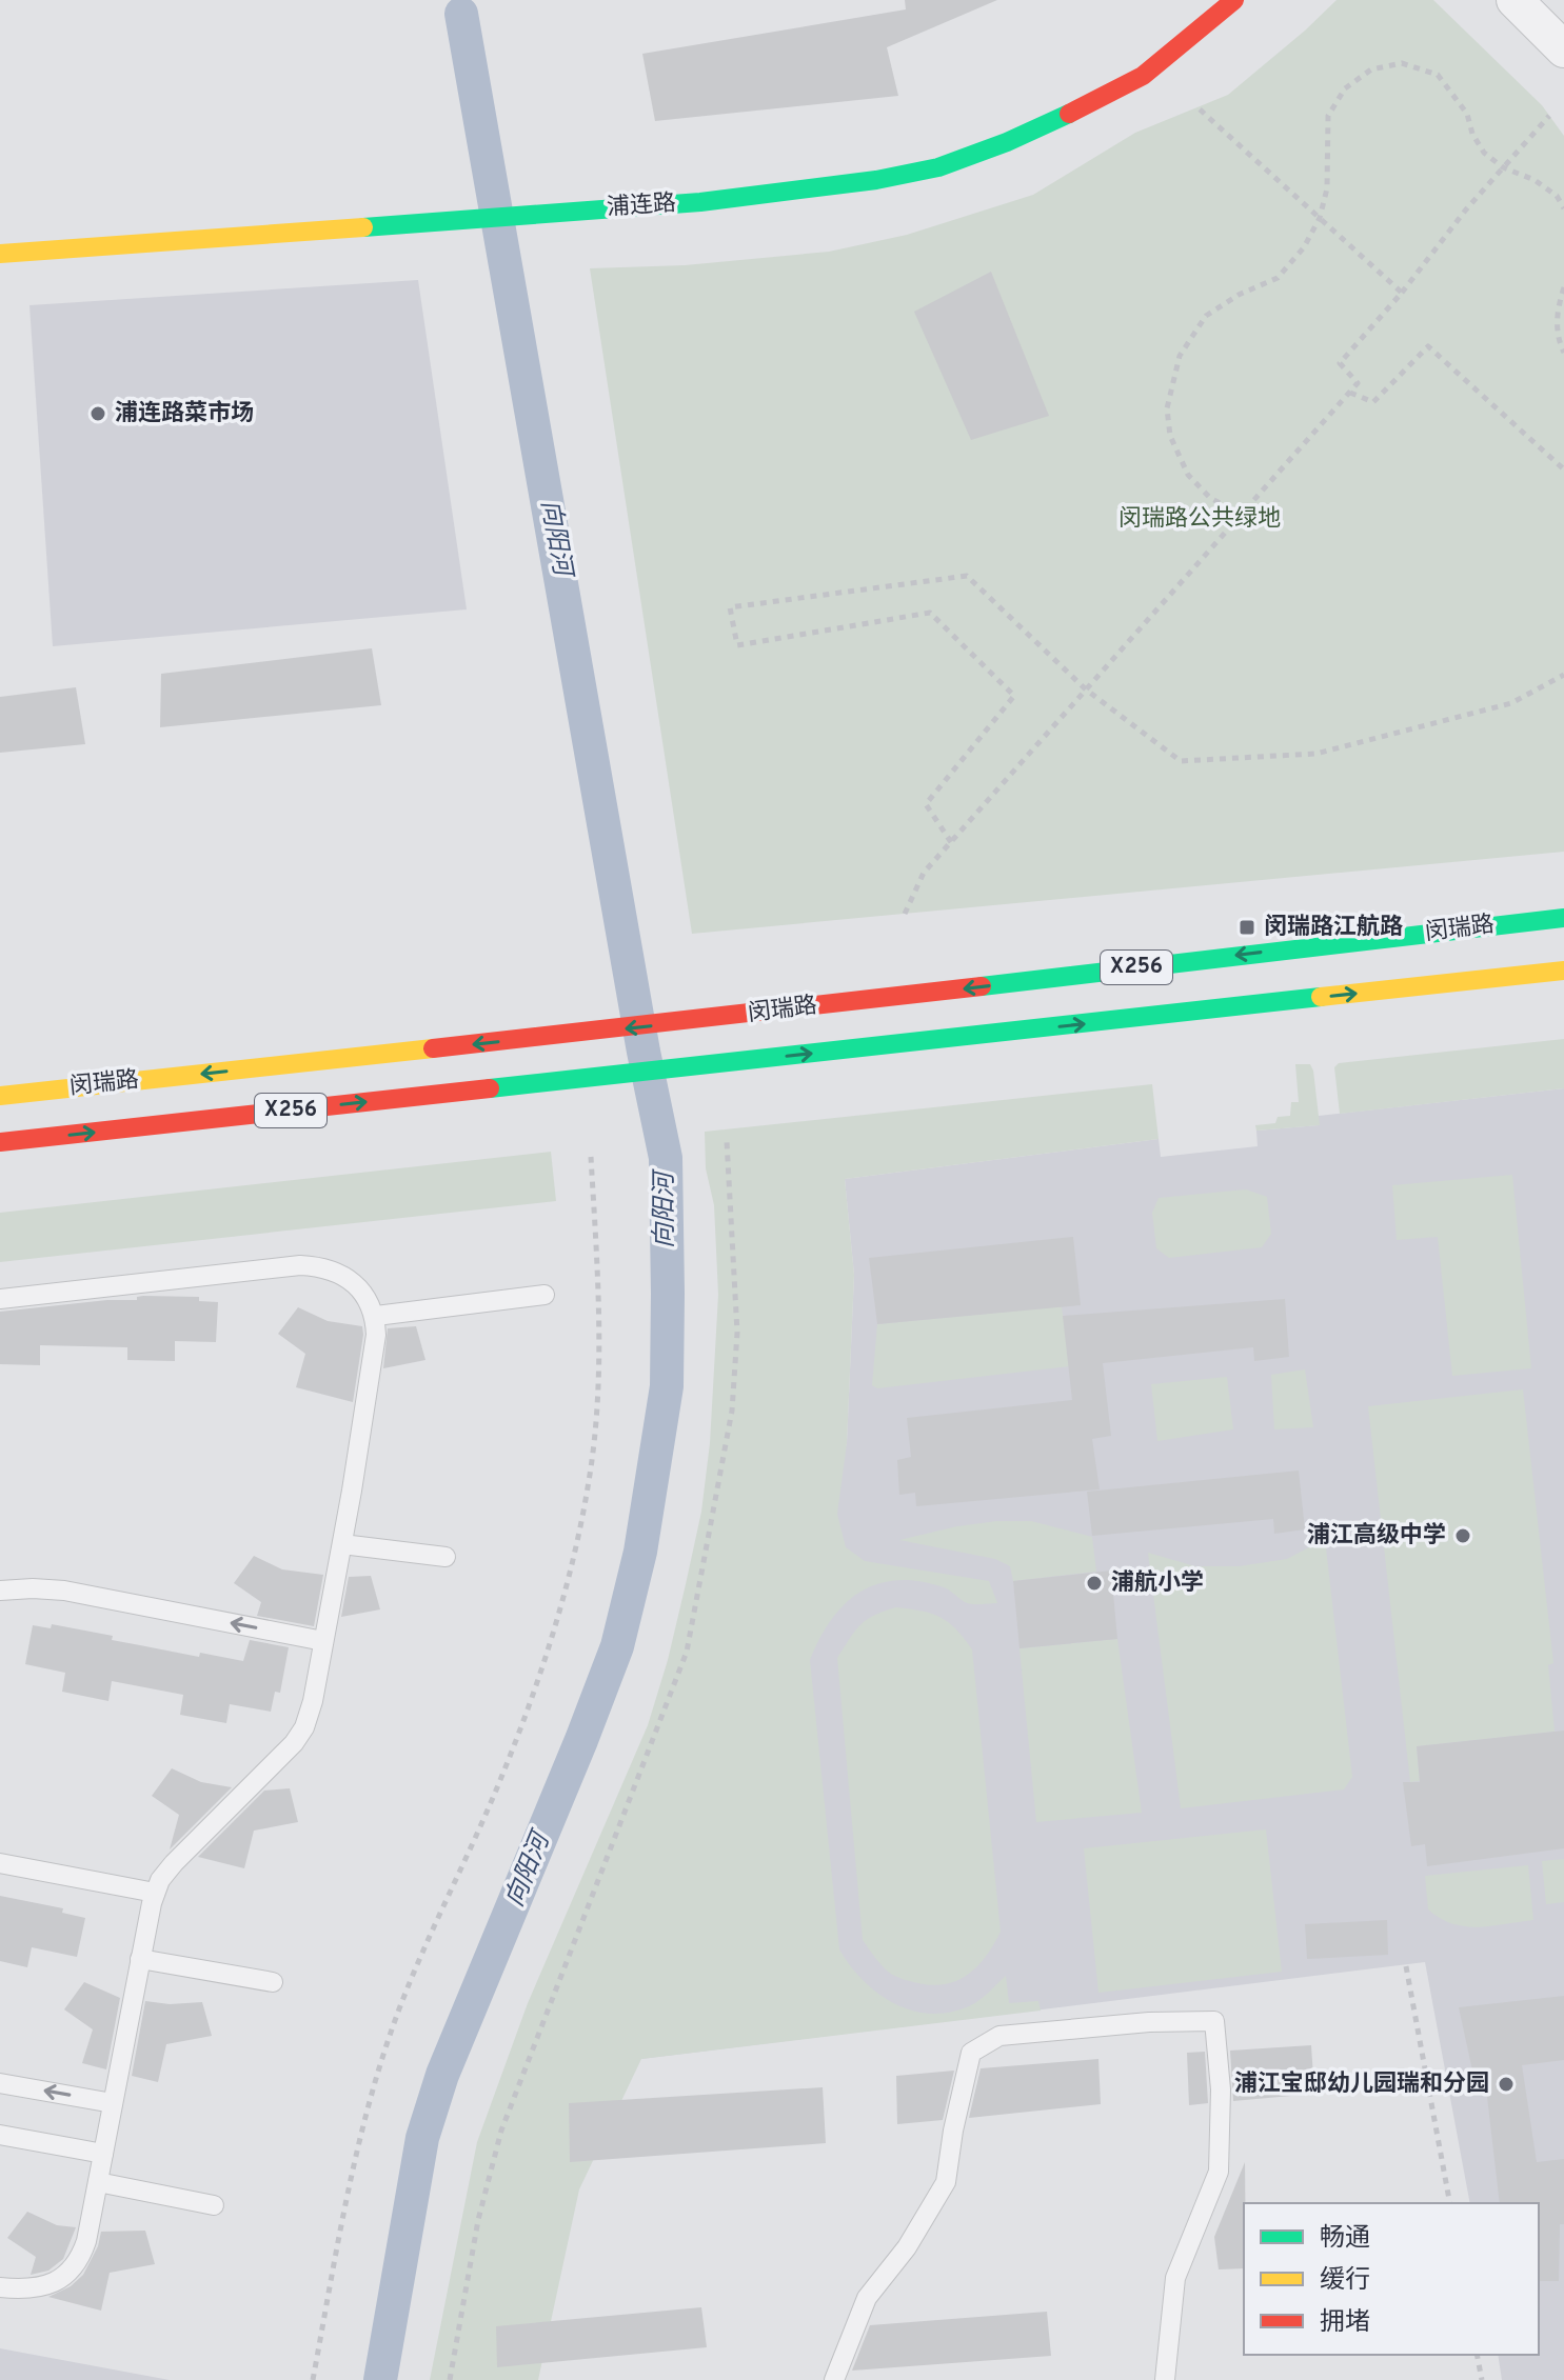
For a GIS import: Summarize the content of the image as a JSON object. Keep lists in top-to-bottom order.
{
  "streets": {
    "main road": ["浦连路", "闵瑞路", "X256"]
  },
  "water": ["向阳河"],
  "parks": ["闵瑞路公共绿地"],
  "places": {
    "other": [
      "浦连路菜市场",
      "浦江高级中学",
      "浦航小学",
      "浦江宝邸幼儿园瑞和分园"
    ],
    "transit": ["闵瑞路江航路"]
  },
  "legend": ["畅通", "缓行", "拥堵"]
}
